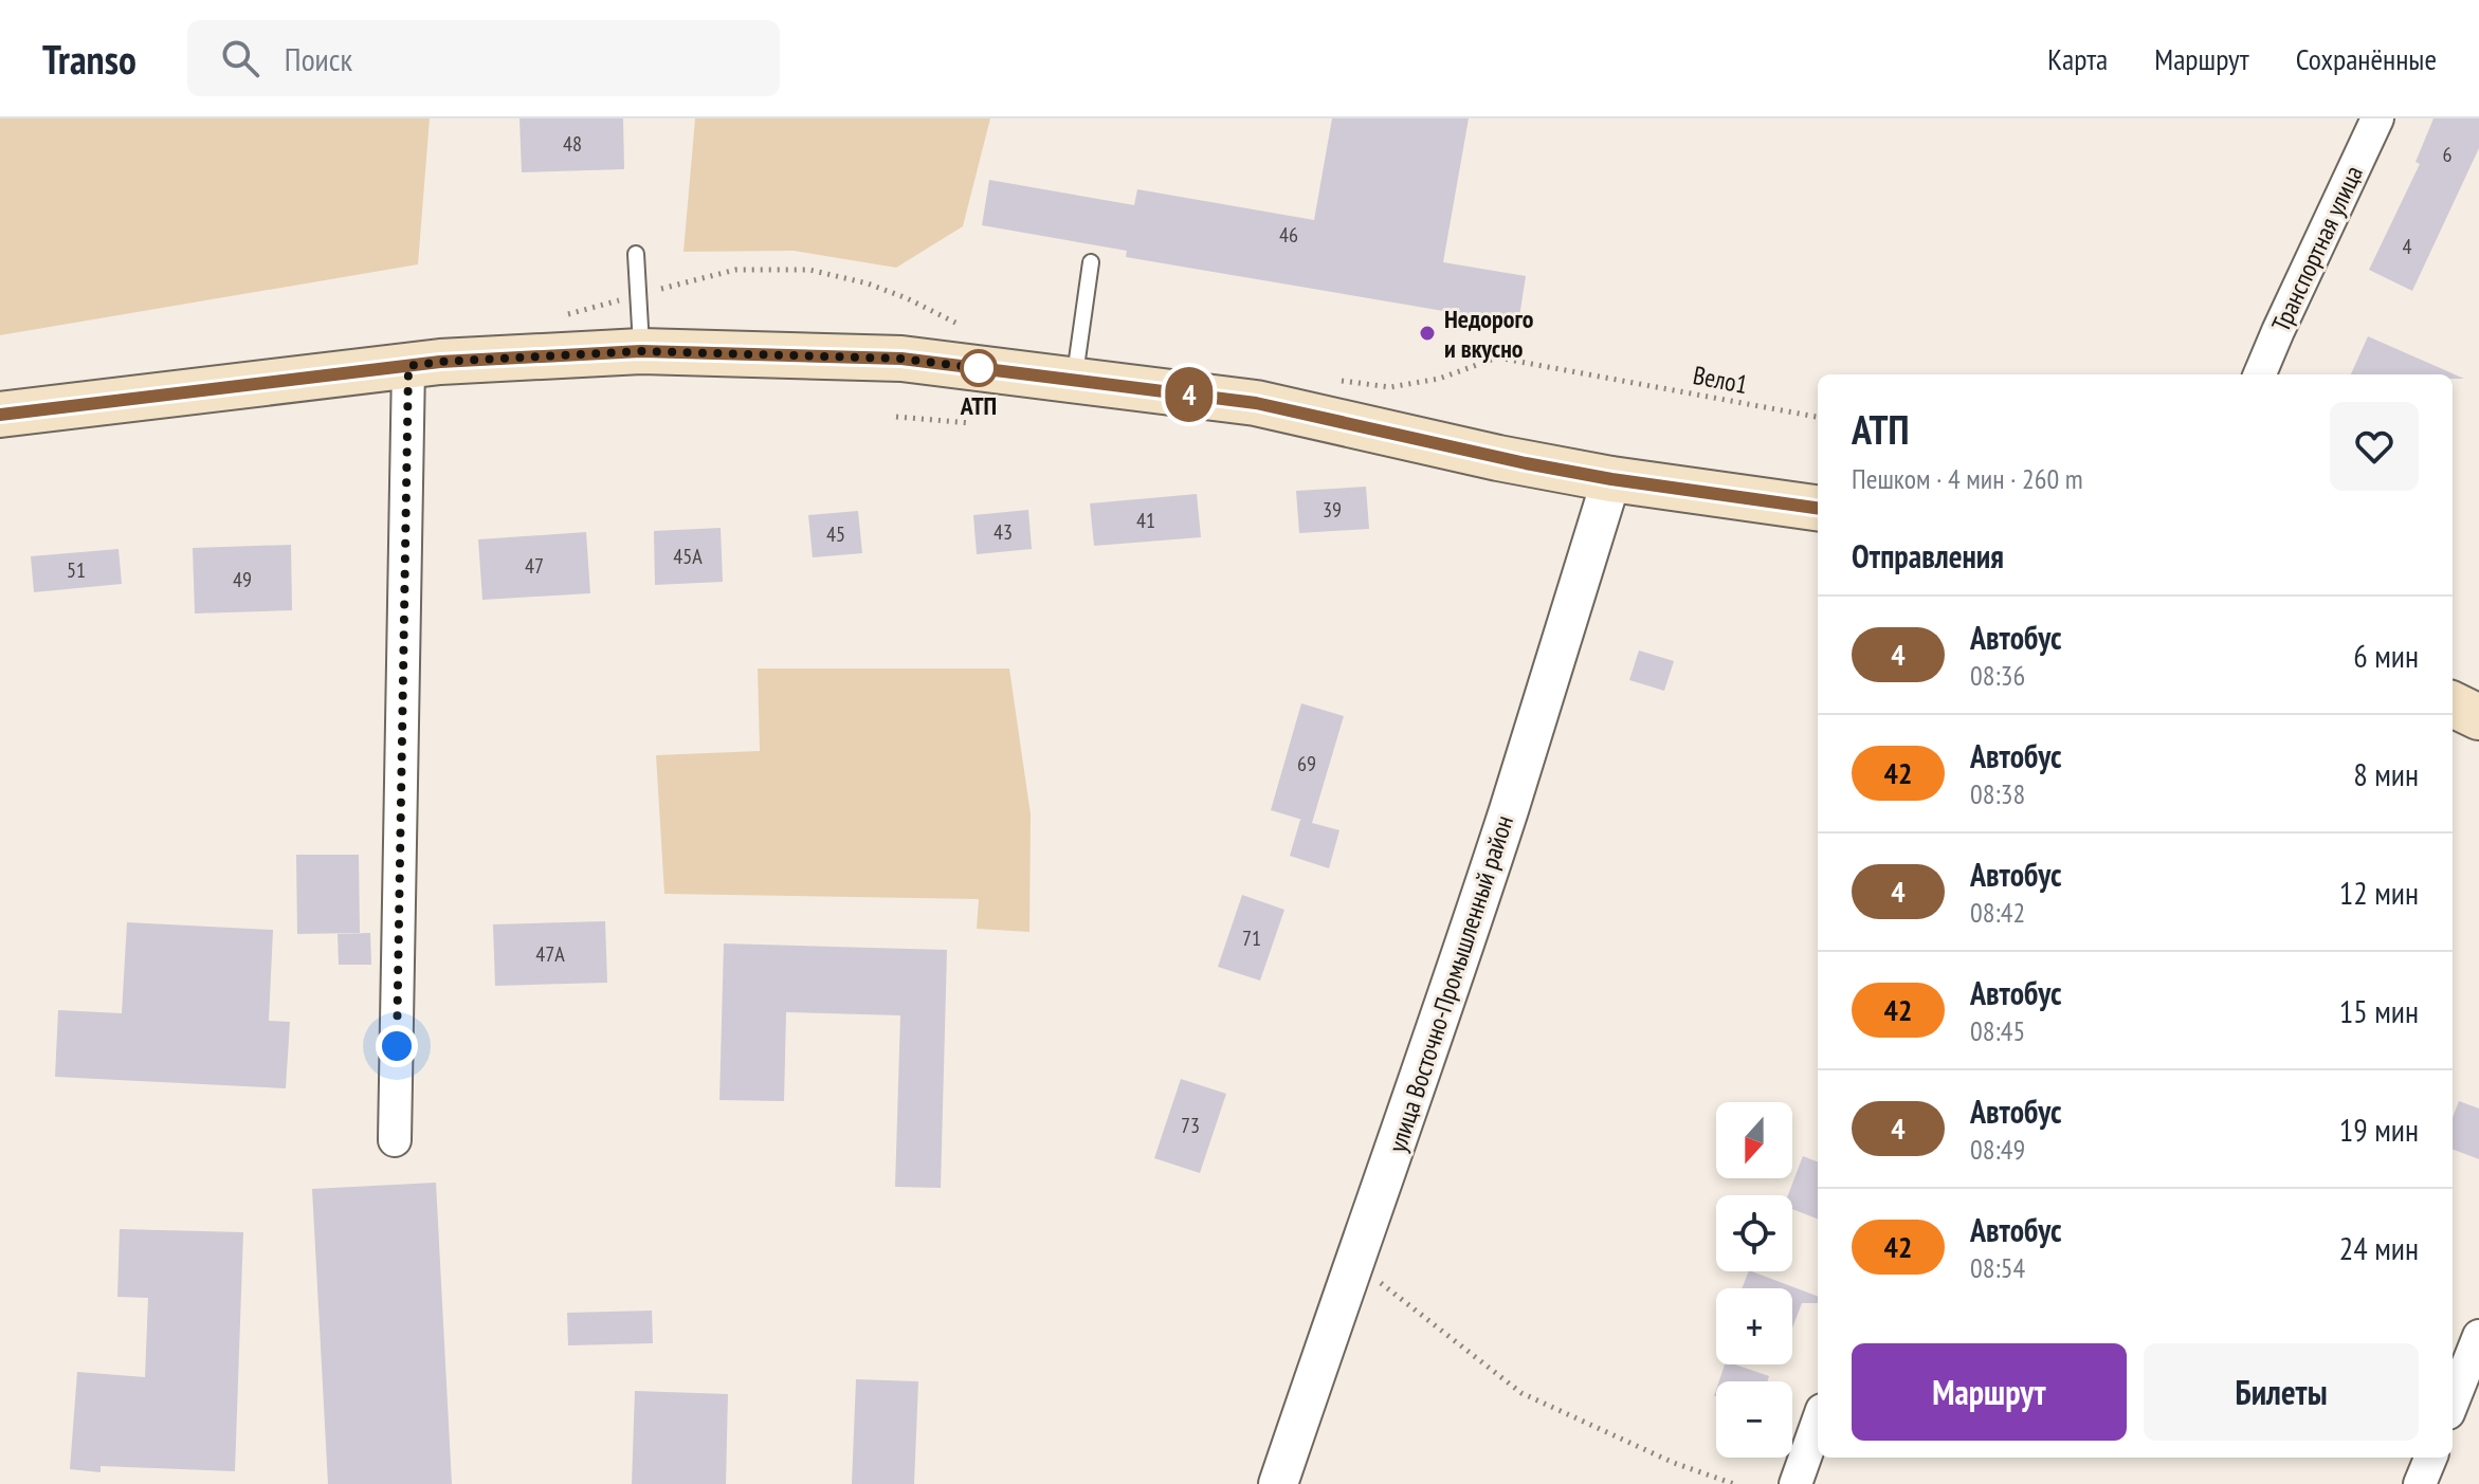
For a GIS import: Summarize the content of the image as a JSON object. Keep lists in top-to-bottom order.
{
  "streets": {
    "street": ["Транспортная улица", "улица Восточно-Промышленный район"],
    "path": ["Вело1"]
  },
  "places": ["Недорого и вкусно", "АТП"],
  "lines": ["bus line 4"],
  "house_numbers": [
    "48",
    "6",
    "46",
    "4",
    "39",
    "41",
    "43",
    "45",
    "45А",
    "47",
    "51",
    "49",
    "69",
    "71",
    "47А",
    "73"
  ],
  "north": "bottom",
  "page": {
    "header": "Transo",
    "search": "Поиск",
    "nav": ["Карта", "Маршрут", "Сохранённые"],
    "on_map": "4",
    "heading": [
      ["АТП", "Пешком · 4 мин · 260 m"],
      "Отправления"
    ],
    "list": [
      {
        "mark": "4",
        "name": "Автобус",
        "note": "08:36",
        "value": "6 мин"
      },
      {
        "mark": "42",
        "name": "Автобус",
        "note": "08:38",
        "value": "8 мин"
      },
      {
        "mark": "4",
        "name": "Автобус",
        "note": "08:42",
        "value": "12 мин"
      },
      {
        "mark": "42",
        "name": "Автобус",
        "note": "08:45",
        "value": "15 мин"
      },
      {
        "mark": "4",
        "name": "Автобус",
        "note": "08:49",
        "value": "19 мин"
      },
      {
        "mark": "42",
        "name": "Автобус",
        "note": "08:54",
        "value": "24 мин"
      }
    ],
    "map_buttons": ["+", "−"],
    "buttons": ["Маршрут", "Билеты"]
  }
}
